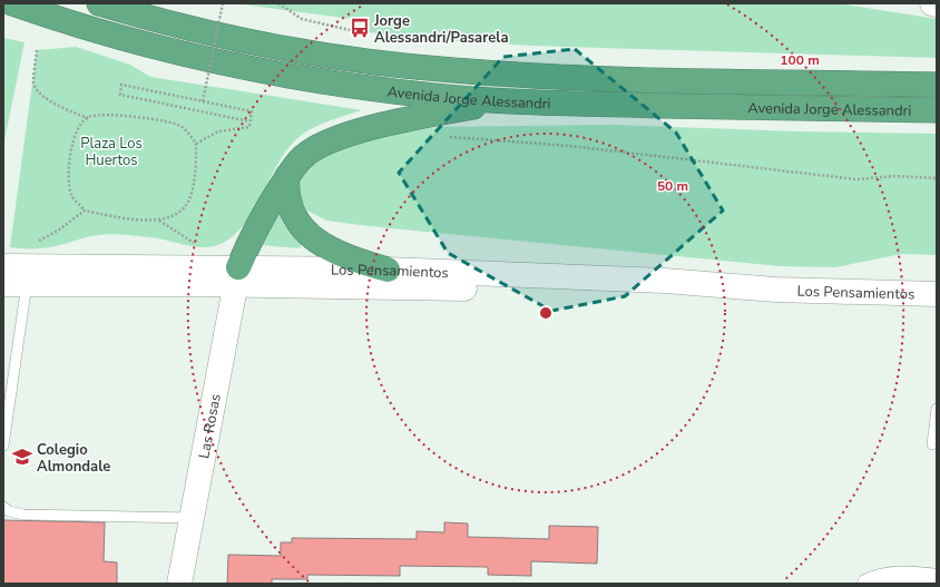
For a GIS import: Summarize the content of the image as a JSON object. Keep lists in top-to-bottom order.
{
  "streets": {
    "highway": ["Avenida Jorge Alessandri"],
    "main road": ["Los Pensamientos", "Las Rosas"]
  },
  "crossings": [
    ["Los Pensamientos", "Las Rosas"]
  ],
  "parks": ["Plaza Los Huertos"],
  "places": {
    "bus stop": ["Jorge Alessandri/Pasarela"],
    "school or university": ["Colegio Almondale"]
  },
  "rings": ["100 m", "50 m"]
}
